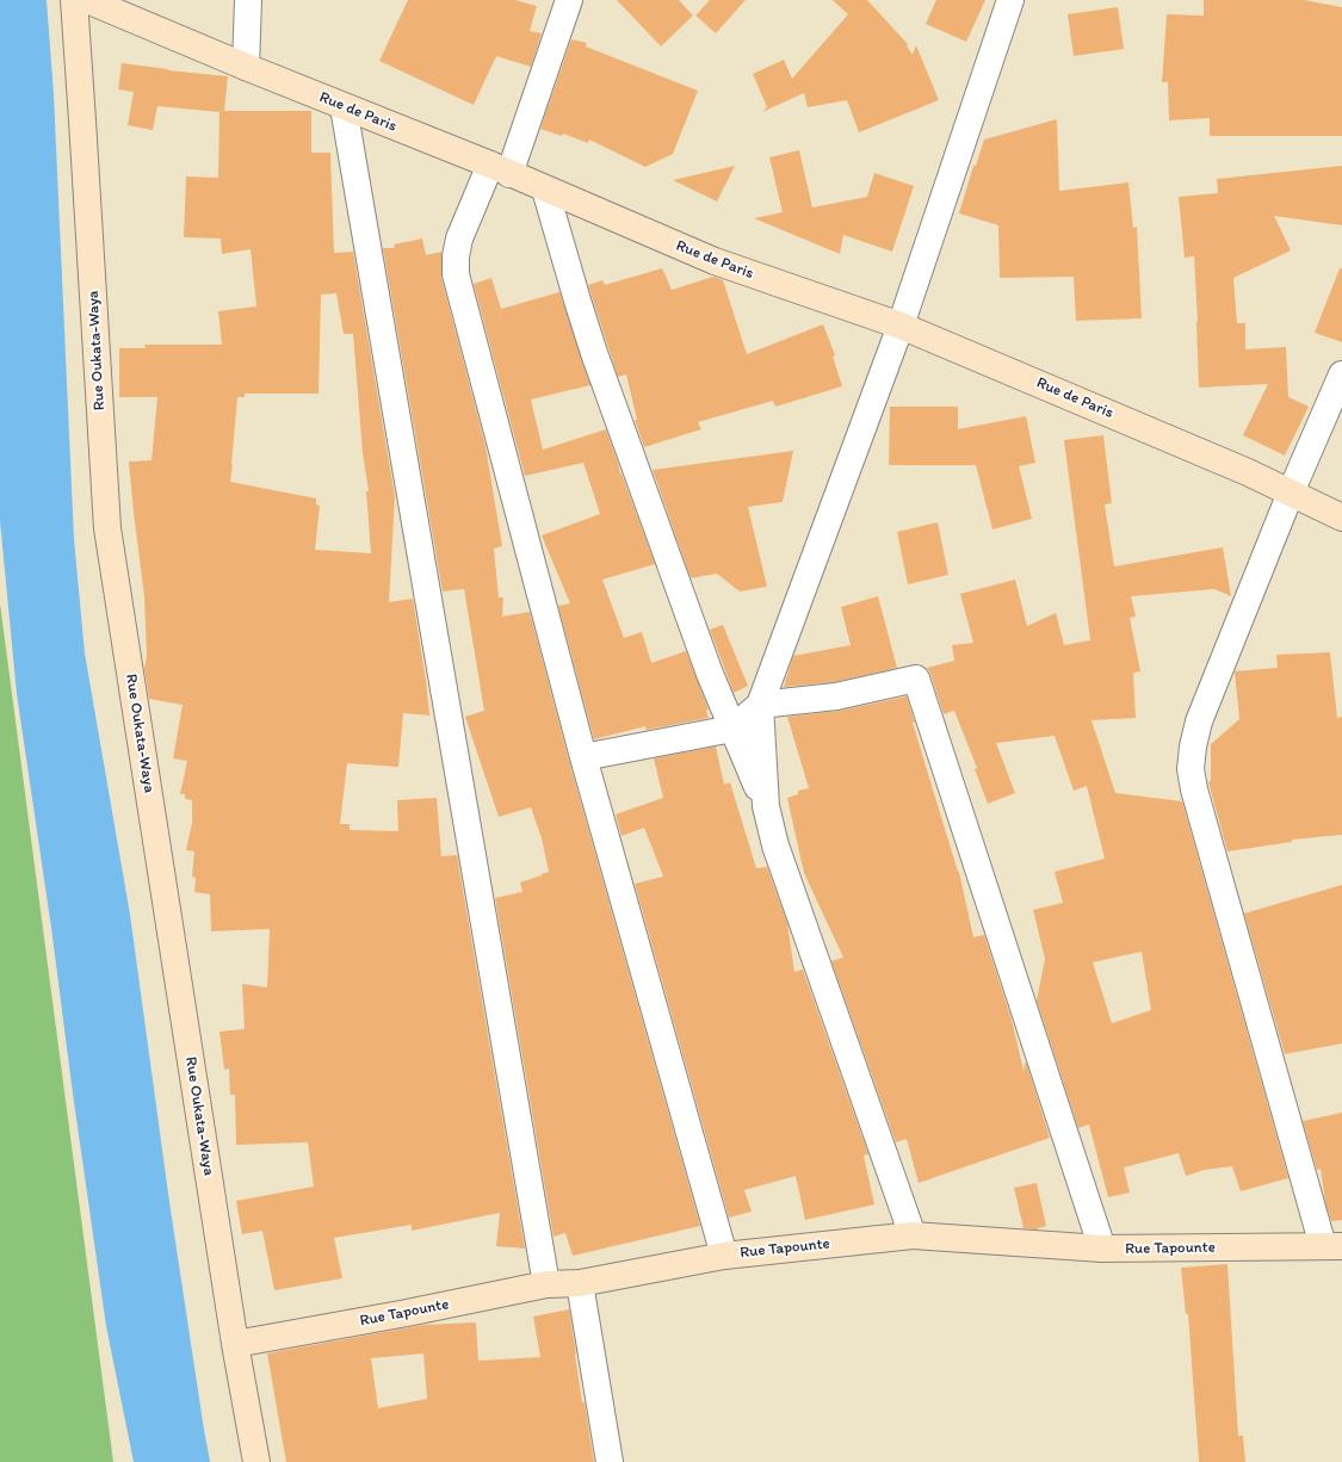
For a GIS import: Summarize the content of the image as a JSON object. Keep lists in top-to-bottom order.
{
  "streets": {
    "street": ["Rue de Paris", "Rue Oukata-Waya", "Rue Tapounte"]
  },
  "crossings": [
    ["Rue Oukata-Waya", "Rue Tapounte"]
  ]
}
